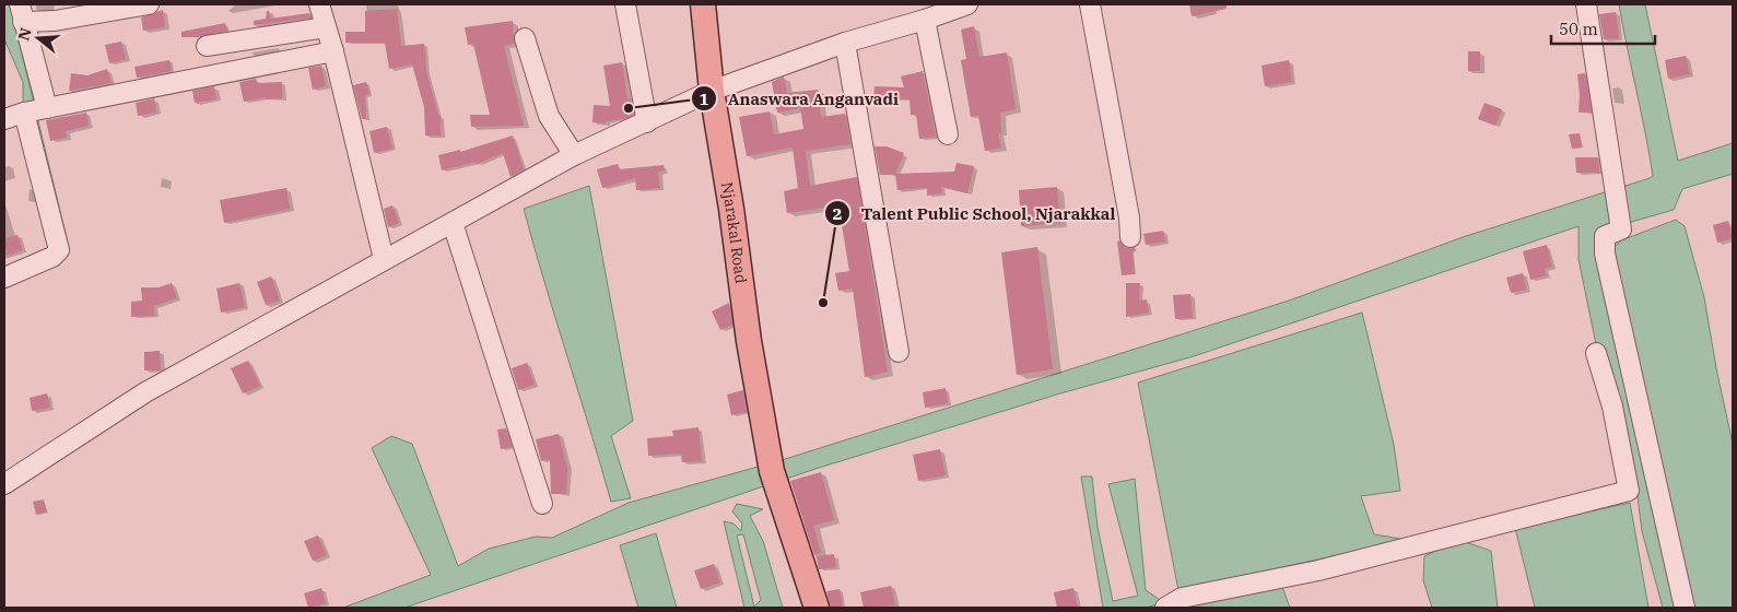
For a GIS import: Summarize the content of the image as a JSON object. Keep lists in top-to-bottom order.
{
  "streets": {
    "main road": ["Njarakal Road"]
  },
  "places": ["Anaswara Anganvadi", "Talent Public School, Njarakkal"],
  "scale_bar": "50 m",
  "north": "left"
}
